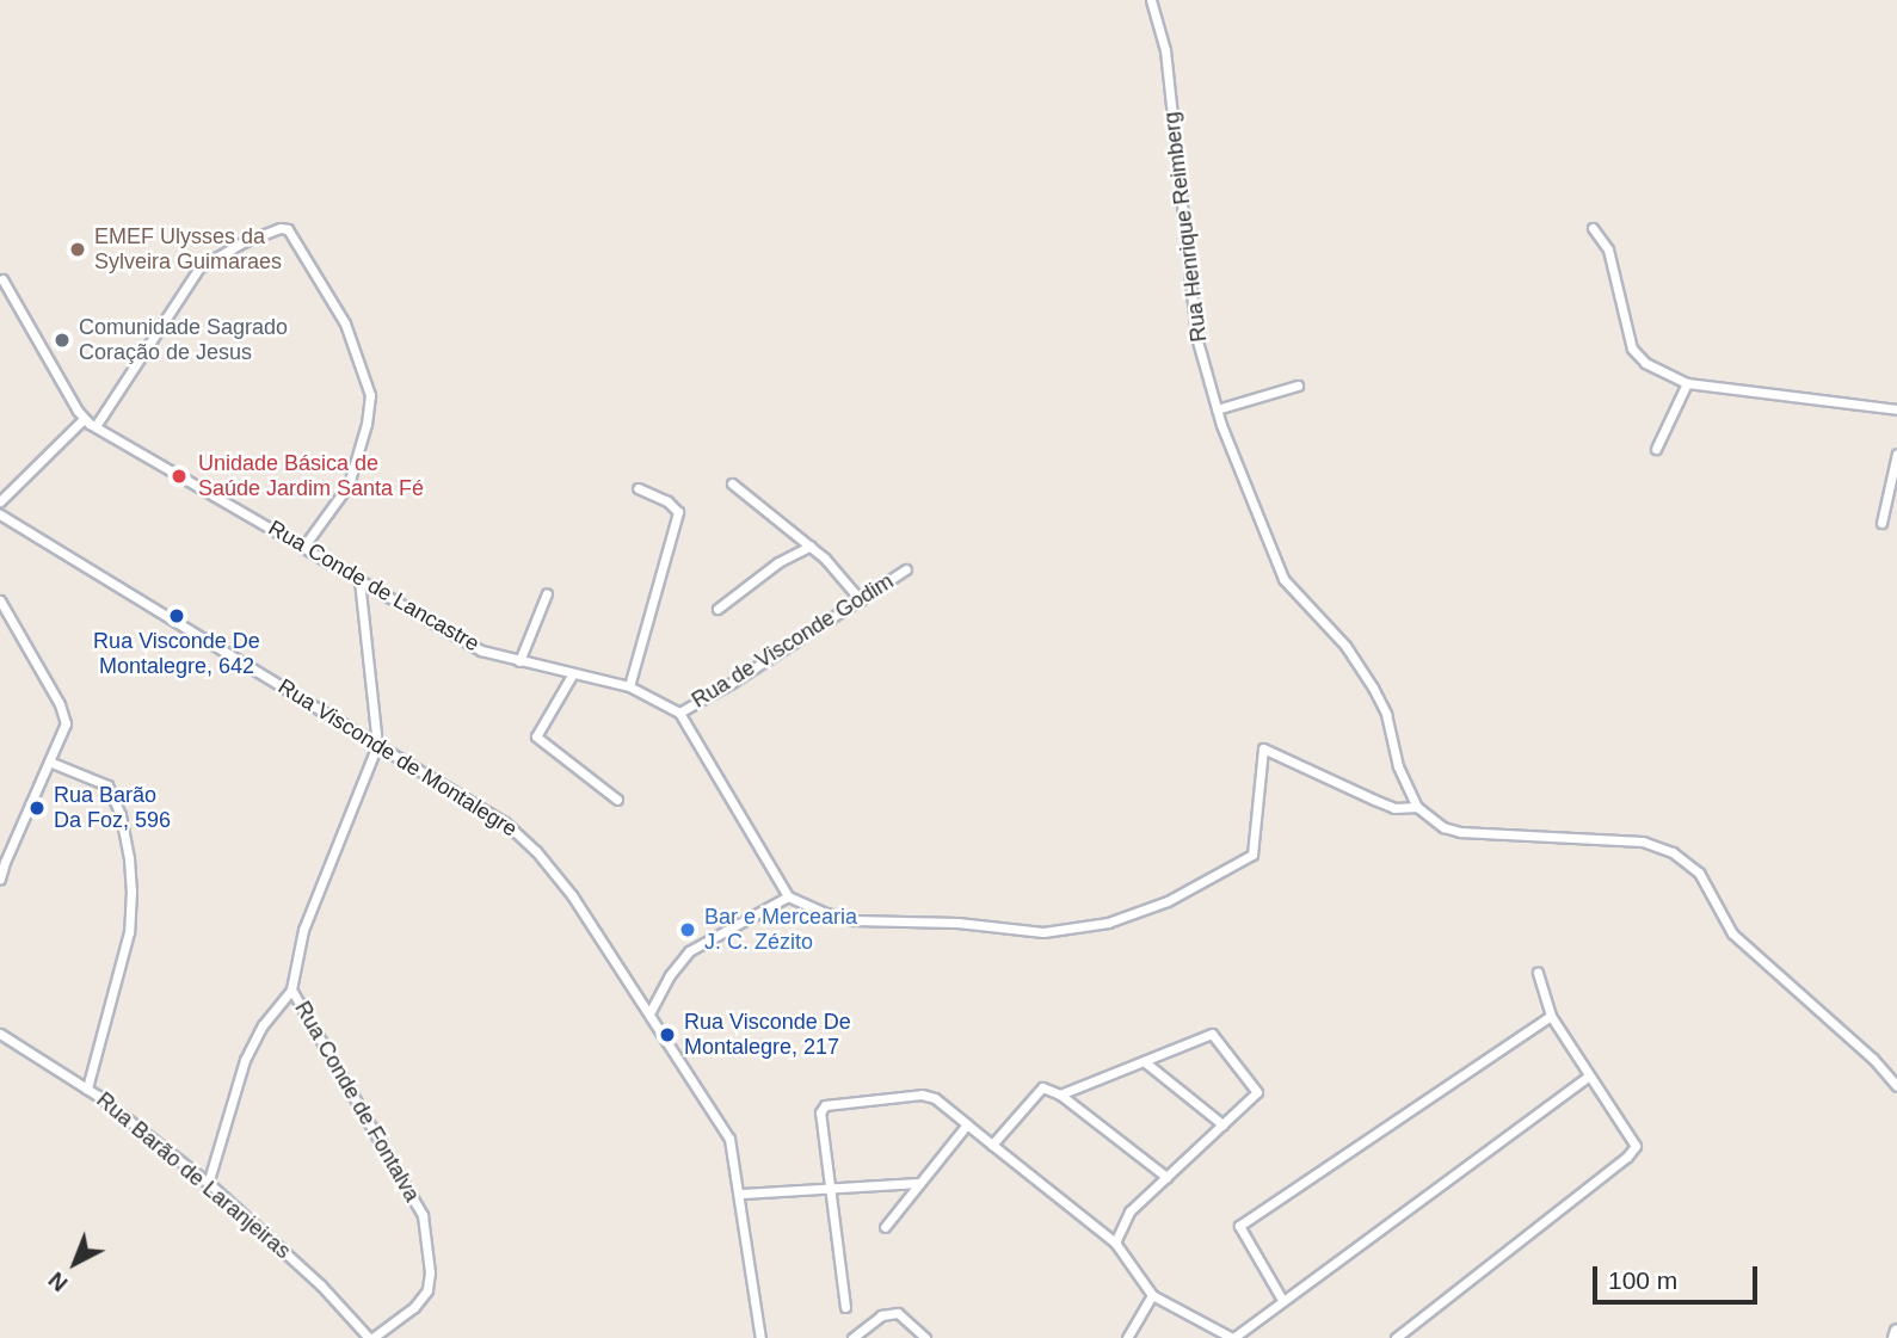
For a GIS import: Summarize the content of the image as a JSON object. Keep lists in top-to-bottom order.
{
  "streets": {
    "street": [
      "Rua Henrique Reimberg",
      "Rua Conde de Lancastre",
      "Rua de Visconde Godim",
      "Rua Visconde de Montalegre",
      "Rua Conde de Fontalva",
      "Rua Barão de Laranjeiras"
    ]
  },
  "crossings": [
    ["Rua Conde de Lancastre", "Rua de Visconde Godim"],
    ["Rua Conde de Fontalva", "Rua Barão de Laranjeiras"]
  ],
  "places": [
    "EMEF Ulysses da Sylveira Guimaraes",
    "Comunidade Sagrado Coração de Jesus",
    "Unidade Básica de Saúde Jardim Santa Fé",
    "Rua Visconde De Montalegre, 642",
    "Rua Barão Da Foz, 596",
    "Bar e Mercearia J. C. Zézito",
    "Rua Visconde De Montalegre, 217"
  ],
  "scale_bar": "100 m",
  "north": "bottom left"
}
